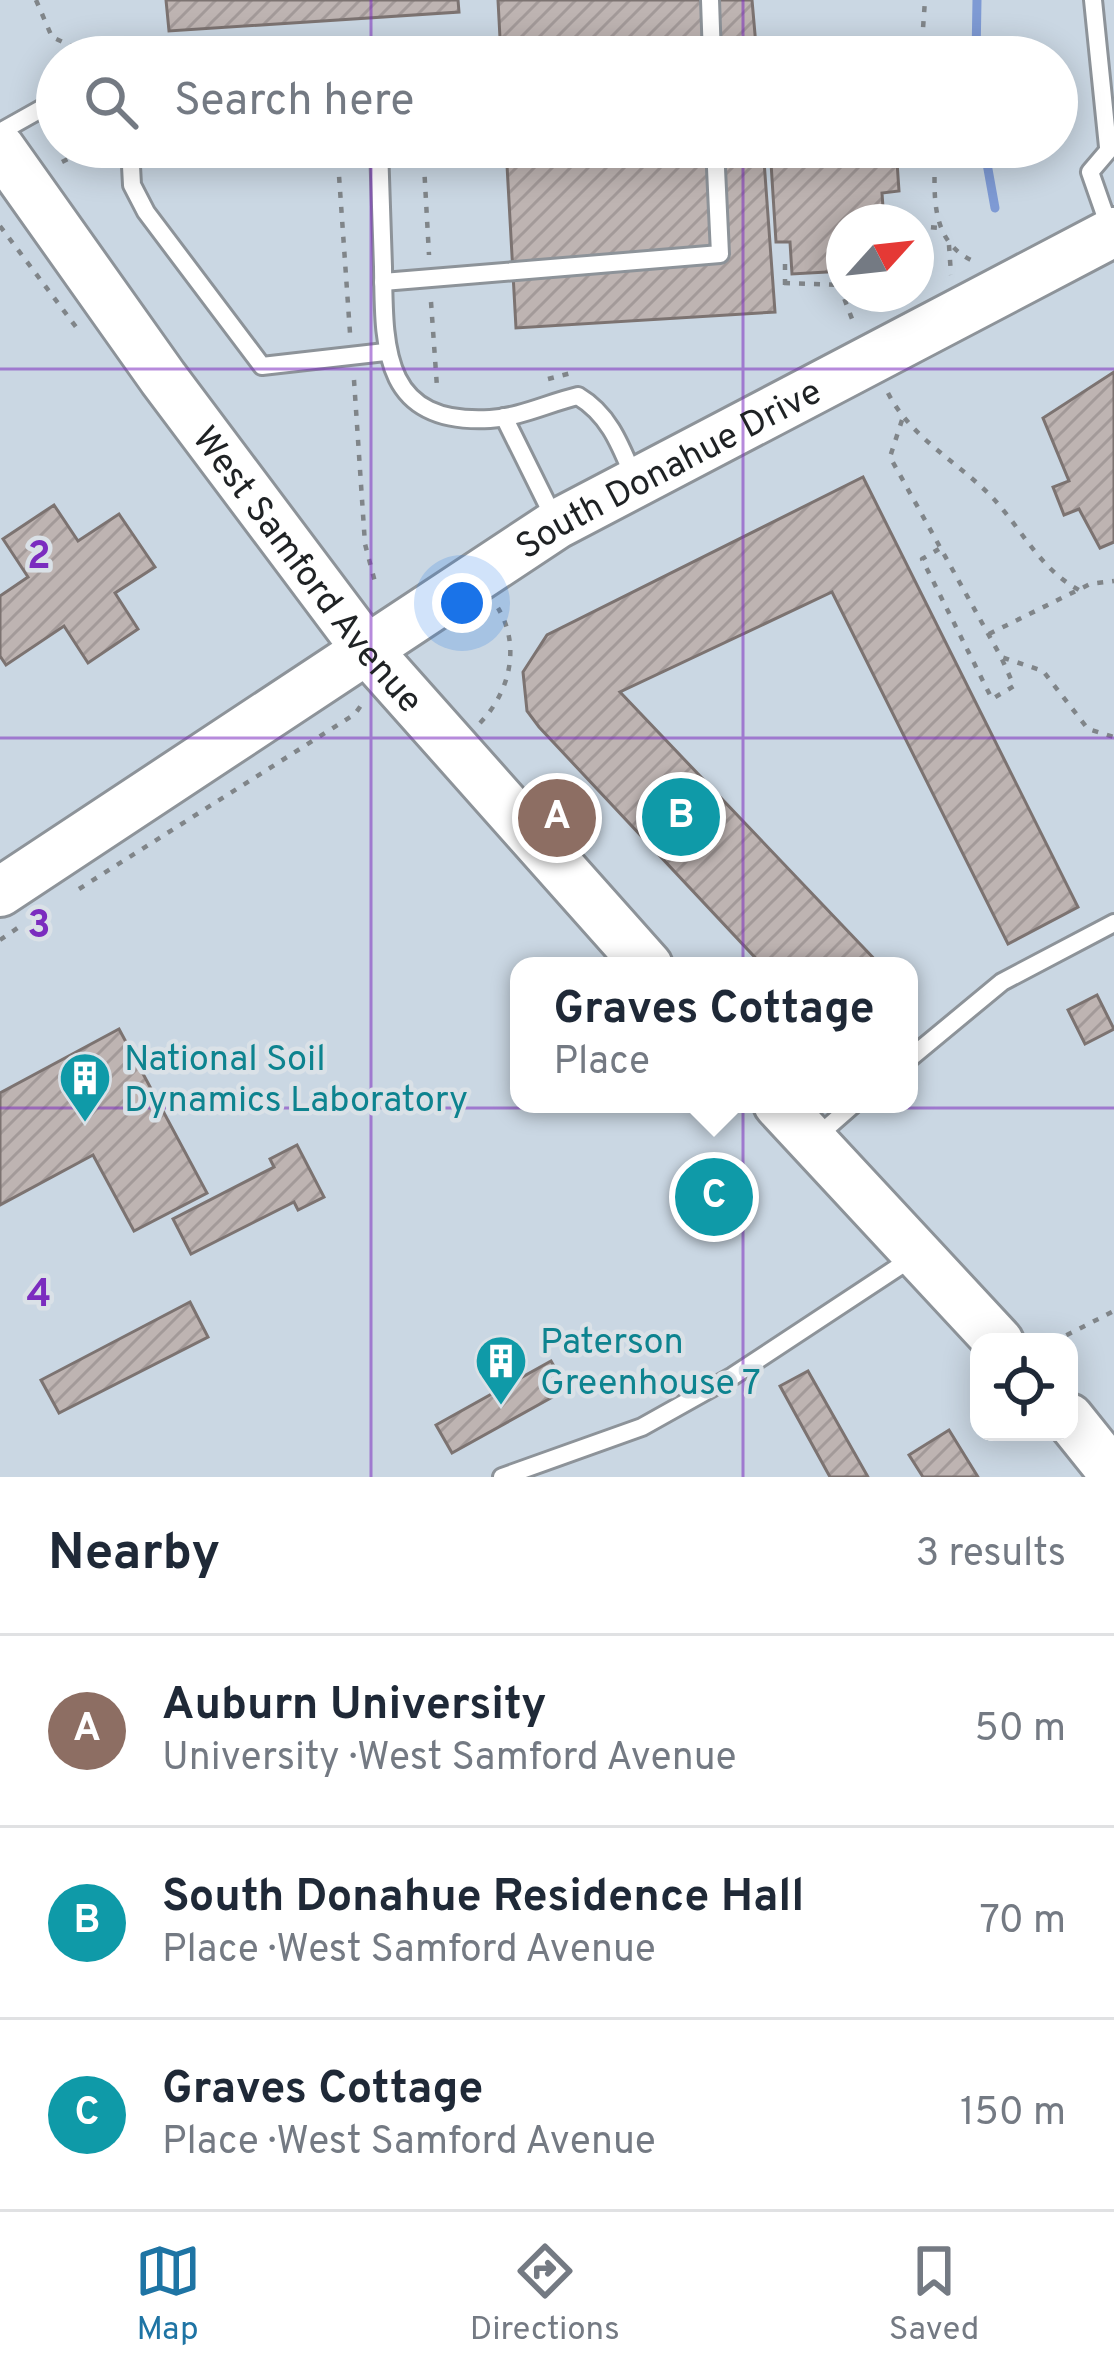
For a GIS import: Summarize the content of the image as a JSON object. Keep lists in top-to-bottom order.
{
  "streets": {
    "street": ["South Donahue Drive", "West Samford Avenue"]
  },
  "crossings": [
    ["South Donahue Drive", "West Samford Avenue"]
  ],
  "places": {
    "building": ["National Soil Dynamics Laboratory", "Paterson Greenhouse 7"]
  },
  "north": "top right",
  "page": {
    "search": "Search here",
    "pins": ["B", "A", "C"],
    "popup": ["Graves Cottage", "Place"],
    "heading": ["Nearby", "3 results"],
    "list": [
      {
        "mark": "A",
        "name": "Auburn University",
        "note": "University · West Samford Avenue",
        "value": "50 m"
      },
      {
        "mark": "B",
        "name": "South Donahue Residence Hall",
        "note": "Place · West Samford Avenue",
        "value": "70 m"
      },
      {
        "mark": "C",
        "name": "Graves Cottage",
        "note": "Place · West Samford Avenue",
        "value": "150 m"
      }
    ],
    "nav": ["Map", "Directions", "Saved"]
  },
  "grid": {
    "rows": ["2", "3", "4"]
  }
}
